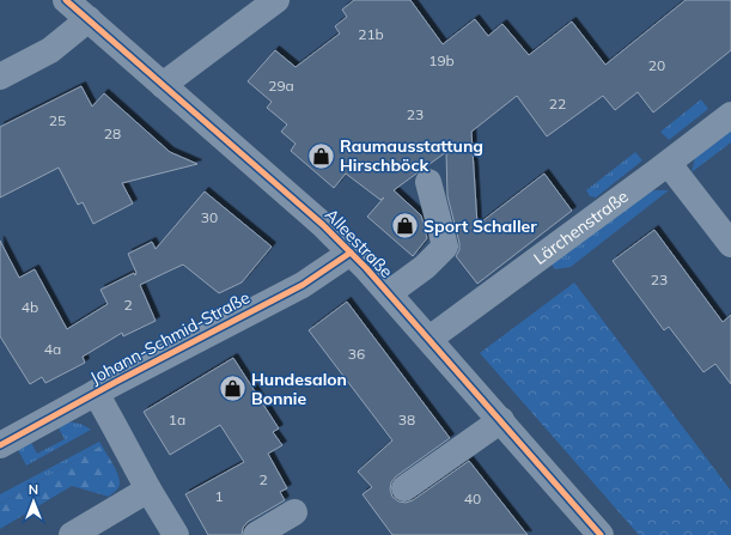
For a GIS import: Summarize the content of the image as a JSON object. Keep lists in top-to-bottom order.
{
  "streets": {
    "street": ["Lärchenstraße", "Alleestraße", "Johann-Schmid-Straße"]
  },
  "crossings": [
    ["Lärchenstraße", "Alleestraße"],
    ["Alleestraße", "Johann-Schmid-Straße"]
  ],
  "places": {
    "shop": ["Raumausstattung Hirschböck", "Sport Schaller", "Hundesalon Bonnie"]
  },
  "house_numbers": [
    "21b",
    "19b",
    "20",
    "29a",
    "22",
    "23",
    "25",
    "28",
    "30",
    "23",
    "2",
    "4b",
    "4a",
    "36",
    "1a",
    "38",
    "2",
    "1",
    "40"
  ],
  "north": "top"
}
